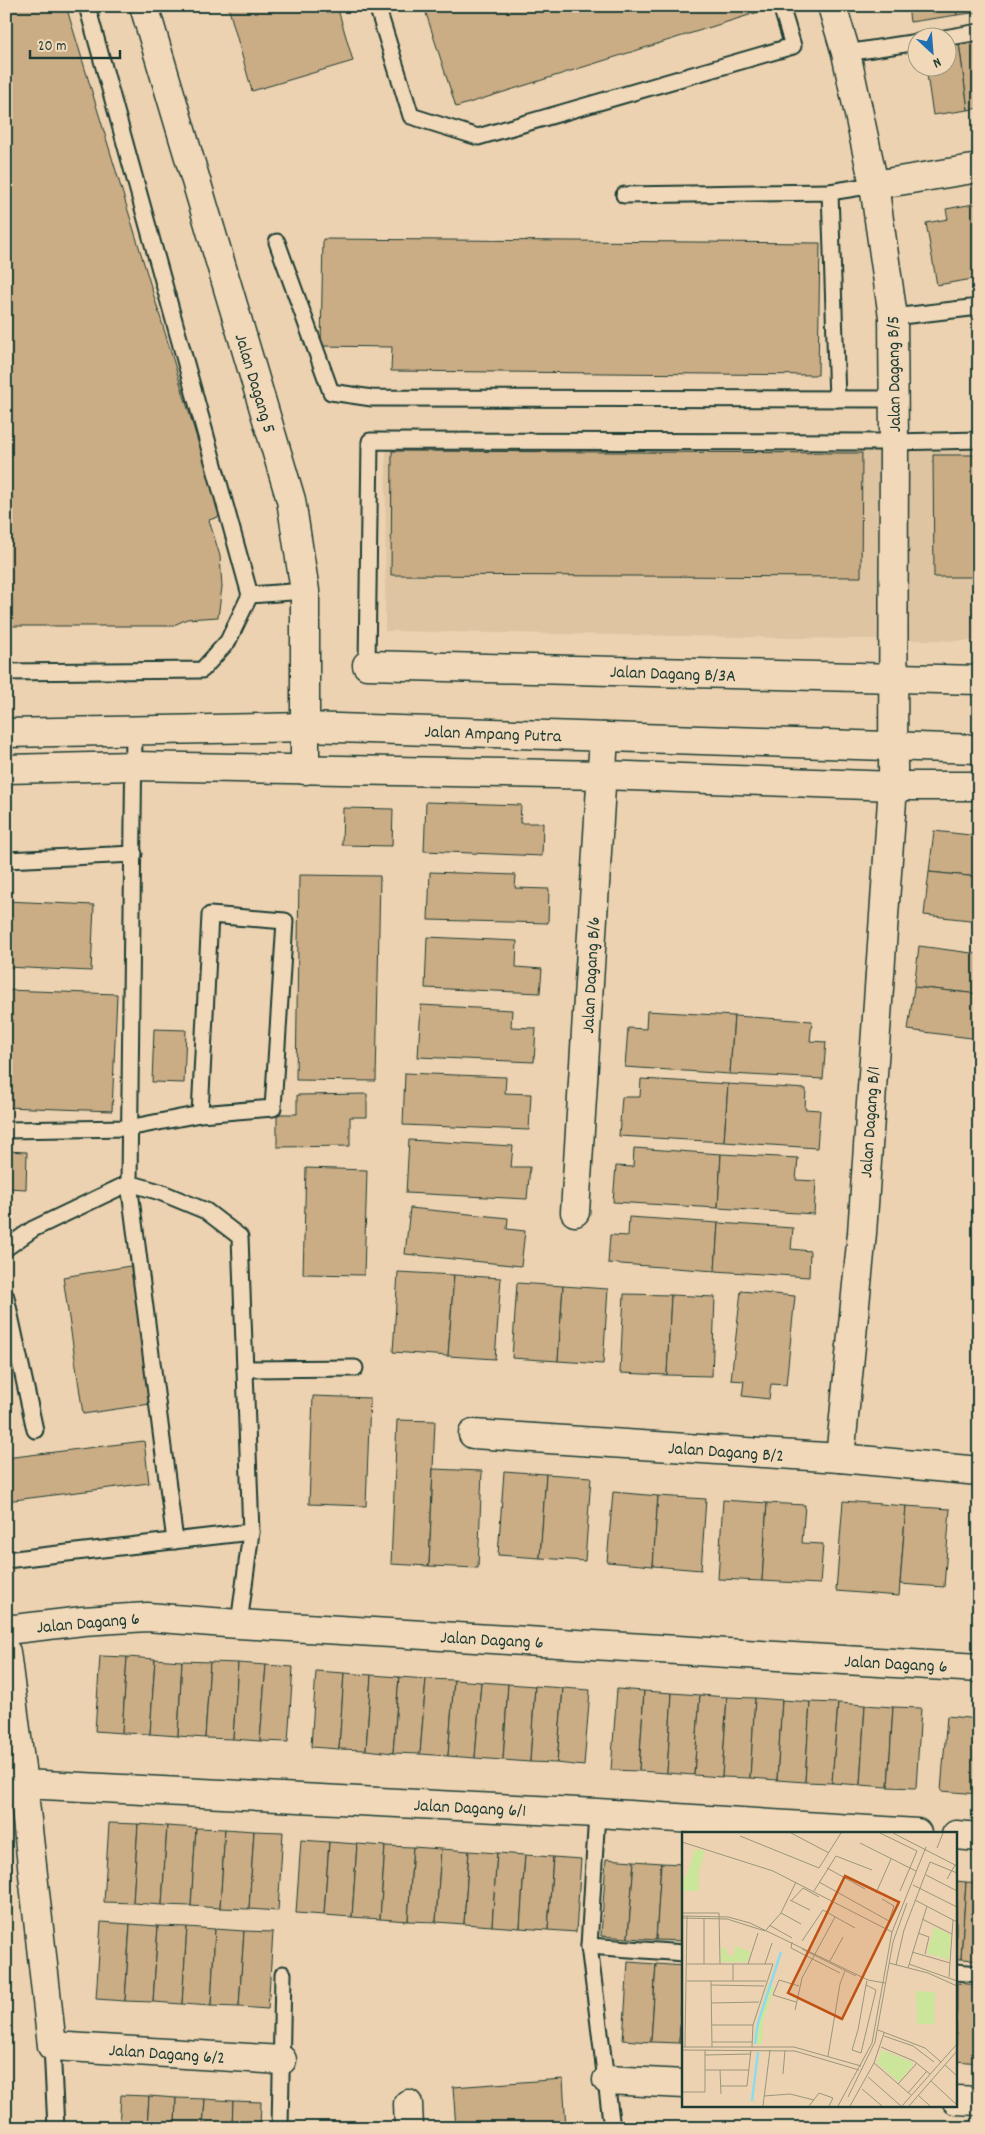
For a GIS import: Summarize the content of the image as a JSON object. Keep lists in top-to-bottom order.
{
  "streets": {
    "street": [
      "Jalan Dagang B/5",
      "Jalan Dagang 5",
      "Jalan Dagang B/3A",
      "Jalan Ampang Putra",
      "Jalan Dagang B/6",
      "Jalan Dagang B/1",
      "Jalan Dagang B/2",
      "Jalan Dagang 6",
      "Jalan Dagang 6/1",
      "Jalan Dagang 6/2"
    ]
  },
  "crossings": [
    ["Jalan Dagang B/5", "Jalan Dagang B/3A"],
    ["Jalan Dagang B/5", "Jalan Ampang Putra"],
    ["Jalan Dagang B/5", "Jalan Dagang B/1"],
    ["Jalan Dagang 5", "Jalan Ampang Putra"],
    ["Jalan Ampang Putra", "Jalan Dagang B/6"],
    ["Jalan Ampang Putra", "Jalan Dagang B/1"],
    ["Jalan Dagang B/1", "Jalan Dagang B/2"]
  ],
  "scale_bar": "20 m",
  "north": "bottom right"
}
